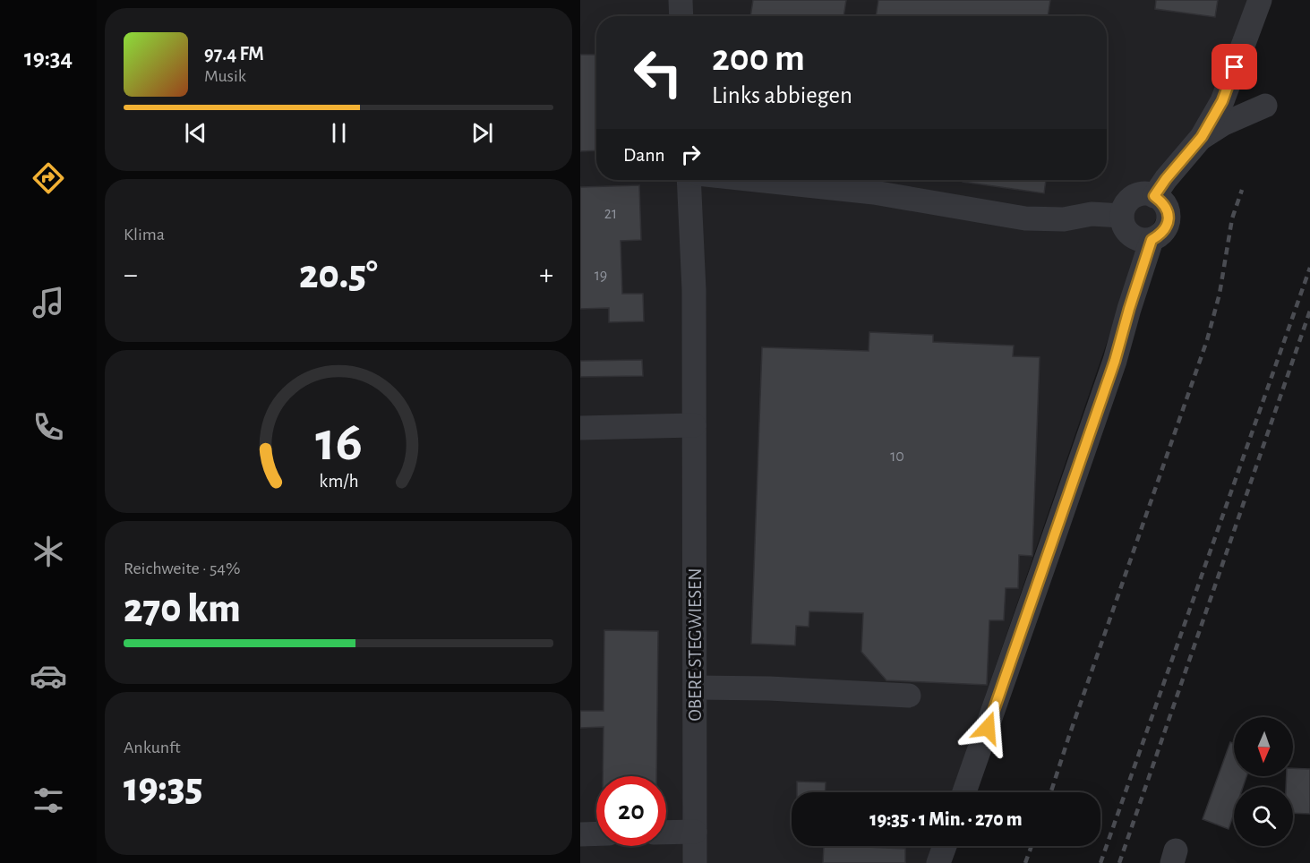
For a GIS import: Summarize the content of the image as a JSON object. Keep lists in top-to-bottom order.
{
  "streets": {
    "street": ["OBERE STEGWIESEN"]
  },
  "house_numbers": ["21", "19", "10"],
  "north": "bottom",
  "page": {
    "tabs": "19:34",
    "turn": ["200 m", "Links abbiegen"],
    "song": ["97.4 FM", "Musik"],
    "then": "Dann",
    "tile": [
      "Klima",
      ["Reichweite · 54%", "270 km"],
      ["Ankunft", "19:35"]
    ],
    "heat": ["−", "20.5°", "+"],
    "limit": "20",
    "trip": "19:35 · 1 Min. · 270 m",
    "gauge": ["16", "km/h"]
  }
}
